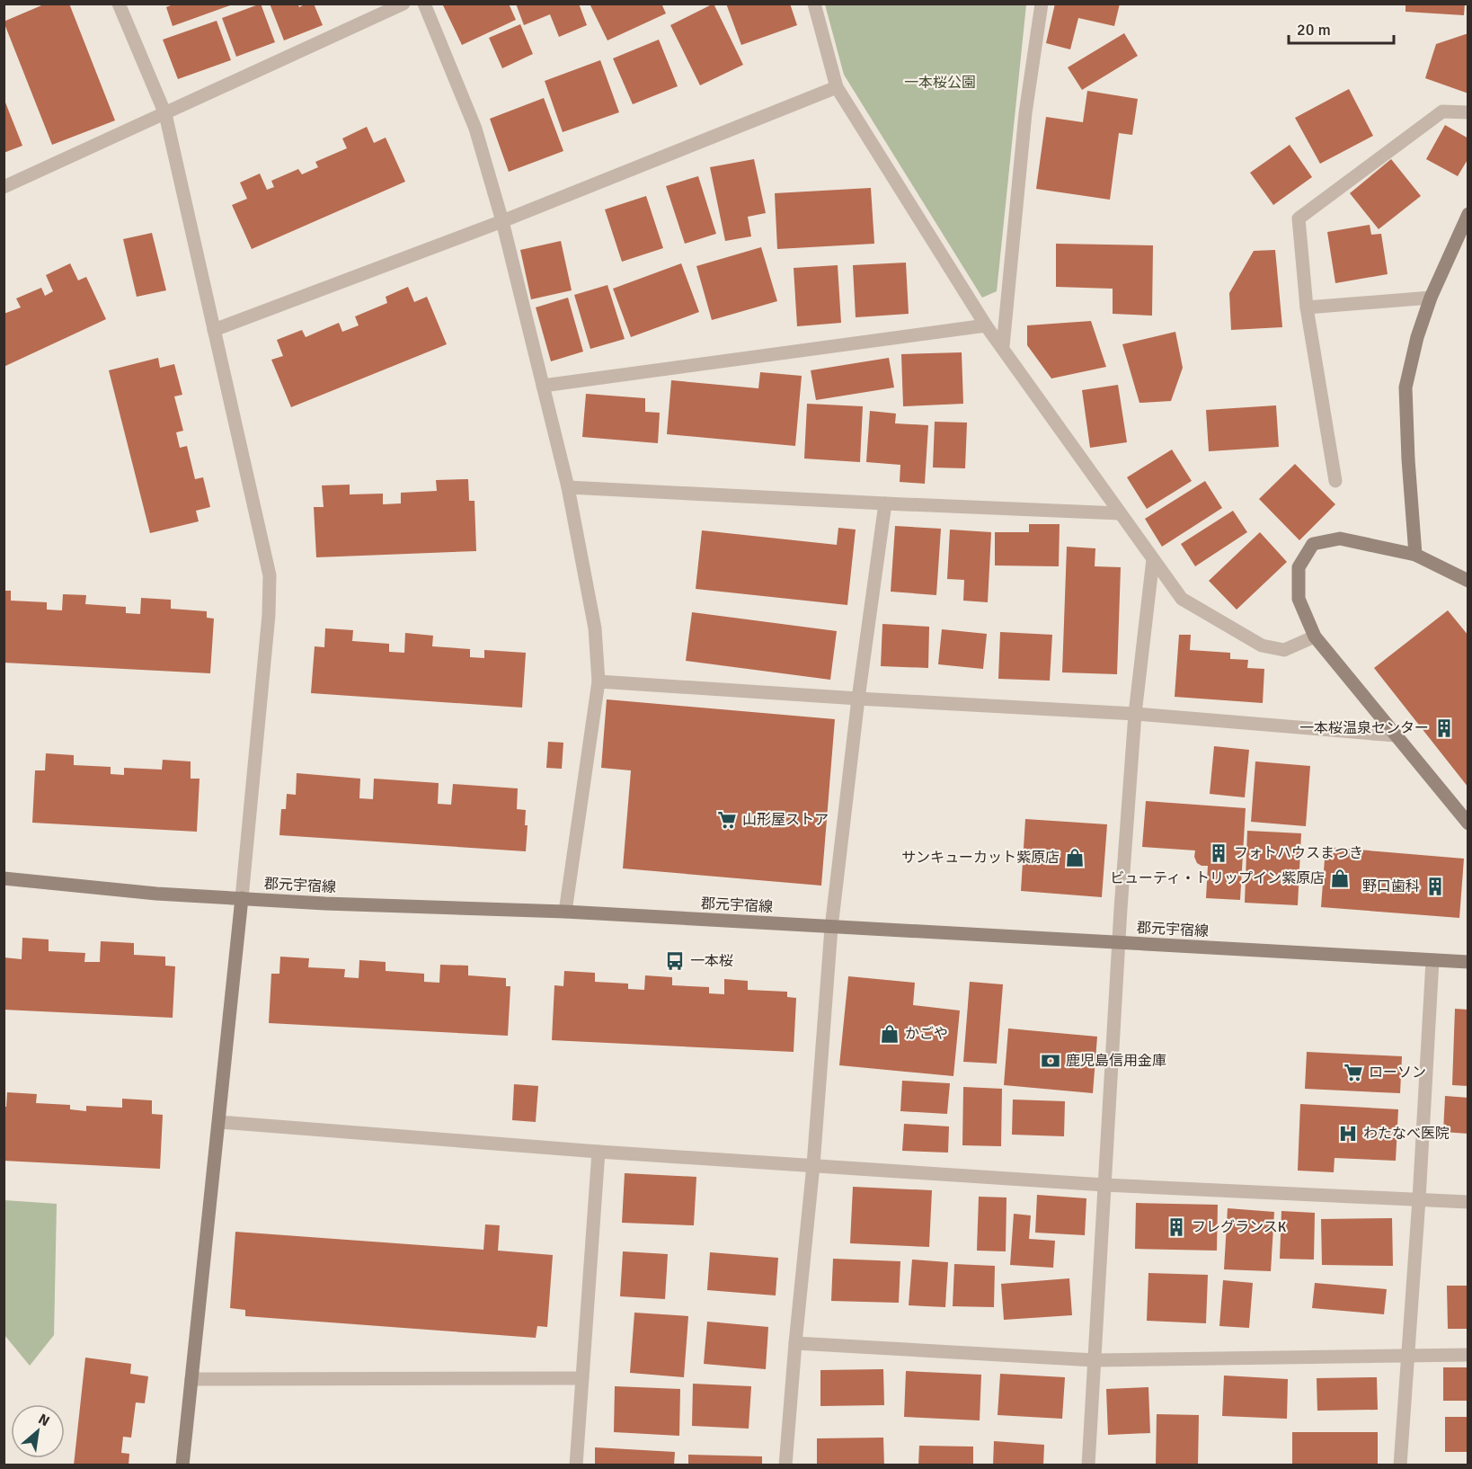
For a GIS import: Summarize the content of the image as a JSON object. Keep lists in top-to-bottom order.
{
  "streets": {
    "street": ["郡元宇宿線"]
  },
  "parks": ["一本桜公園"],
  "places": {
    "building": [
      "一本桜温泉センター",
      "フォトハウスまつき",
      "野口歯科",
      "フレグランスK"
    ],
    "supermarket": ["山形屋ストア", "ローソン"],
    "shop": ["サンキューカット紫原店", "ビューティ・トリップイン紫原店", "かごや"],
    "bus stop": ["一本桜"],
    "bank": ["鹿児島信用金庫"],
    "hospital": ["わたなべ医院"]
  },
  "scale_bar": "20 m",
  "north": "top right"
}
